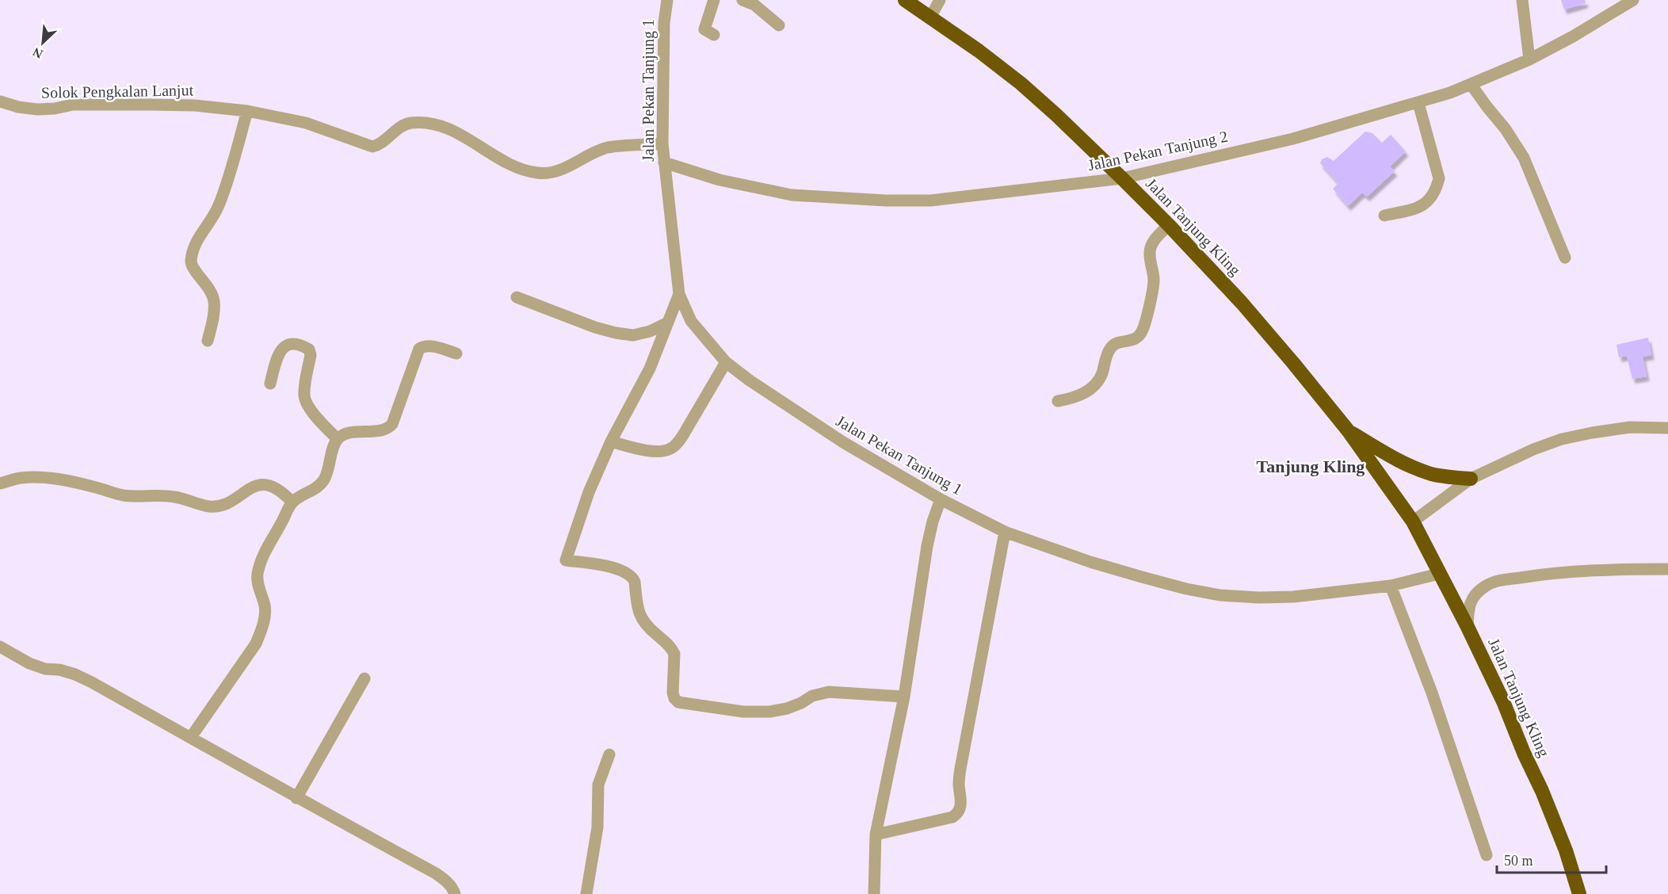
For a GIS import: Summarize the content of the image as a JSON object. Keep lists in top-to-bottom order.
{
  "streets": {
    "highway": ["Jalan Tanjung Kling"],
    "street": ["Jalan Pekan Tanjung 1", "Solok Pengkalan Lanjut", "Jalan Pekan Tanjung 2"]
  },
  "crossings": [
    ["Jalan Pekan Tanjung 1", "Solok Pengkalan Lanjut"],
    ["Jalan Pekan Tanjung 1", "Jalan Pekan Tanjung 2"],
    ["Jalan Pekan Tanjung 1", "Jalan Tanjung Kling"],
    ["Jalan Pekan Tanjung 2", "Jalan Tanjung Kling"]
  ],
  "districts": ["Tanjung Kling"],
  "scale_bar": "50 m",
  "north": "bottom left"
}
